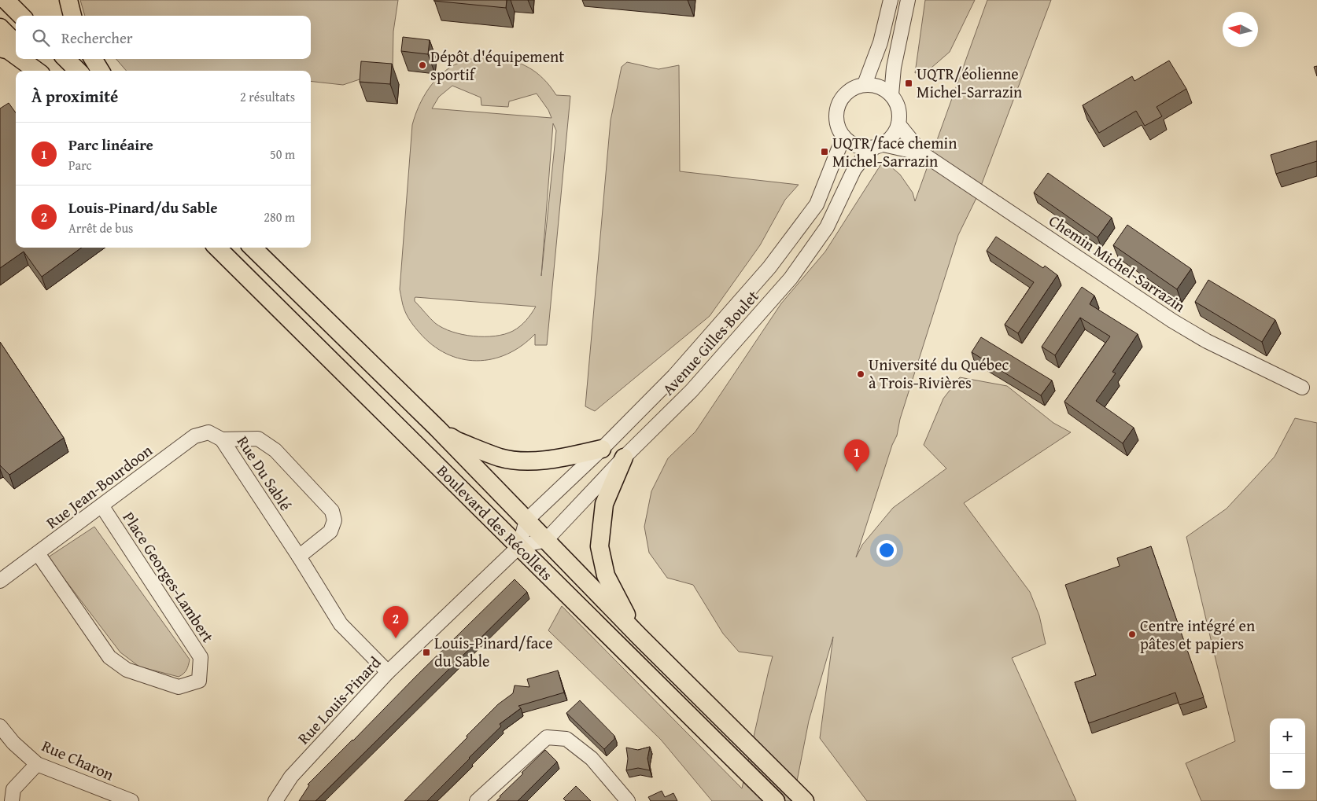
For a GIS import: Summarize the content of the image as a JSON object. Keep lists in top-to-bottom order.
{
  "streets": {
    "main road": ["Boulevard des Récollets"],
    "street": [
      "Chemin Michel-Sarrazin",
      "Avenue Gilles Boulet",
      "Rue Du Sablé",
      "Rue Jean-Bourdoon",
      "Place Georges-Lambert",
      "Rue Louis-Pinard",
      "Rue Charon"
    ]
  },
  "crossings": [
    ["Chemin Michel-Sarrazin", "Avenue Gilles Boulet"],
    ["Avenue Gilles Boulet", "Boulevard des Récollets"],
    ["Rue Du Sablé", "Rue Jean-Bourdoon"],
    ["Rue Du Sablé", "Rue Louis-Pinard"],
    ["Rue Jean-Bourdoon", "Place Georges-Lambert"],
    ["Boulevard des Récollets", "Rue Louis-Pinard"]
  ],
  "places": {
    "other": ["Dépôt d'équipement sportif", "Université du Québec à Trois-Rivières", "Centre intégré en pâtes et papiers"],
    "transit": ["UQTR/éolienne Michel-Sarrazin", "UQTR/face chemin Michel-Sarrazin", "Louis-Pinard/face du Sable"]
  },
  "north": "left",
  "page": {
    "search": "Rechercher",
    "heading": ["À proximité", "2 résultats"],
    "list": [
      {
        "mark": "1",
        "name": "Parc linéaire",
        "note": "Parc",
        "value": "50 m"
      },
      {
        "mark": "2",
        "name": "Louis-Pinard/du Sable",
        "note": "Arrêt de bus",
        "value": "280 m"
      }
    ],
    "pins": ["1", "2"],
    "map_buttons": ["+", "−"]
  }
}
